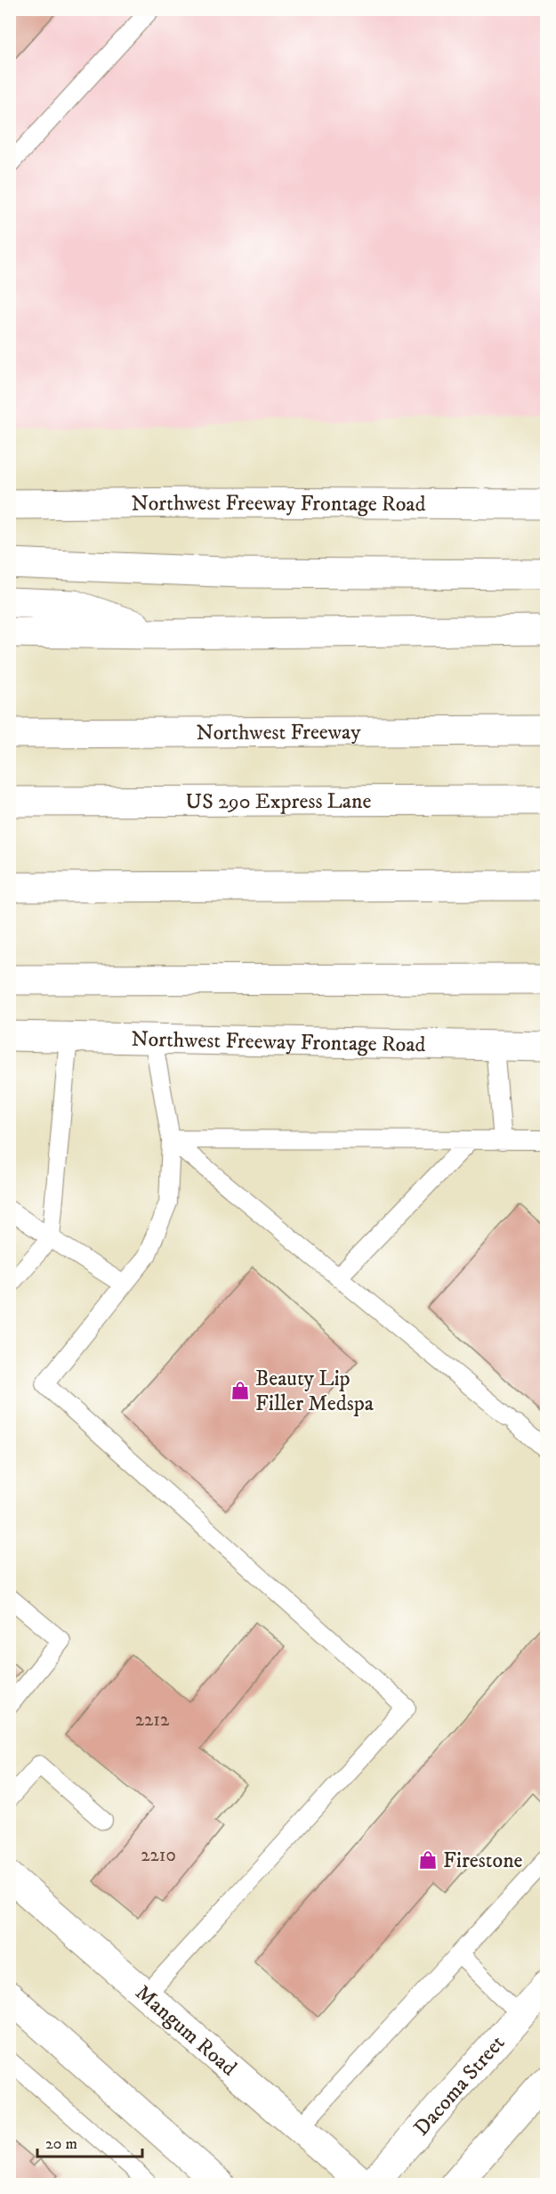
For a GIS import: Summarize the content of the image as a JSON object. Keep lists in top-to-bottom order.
{
  "streets": {
    "main road": [
      "Northwest Freeway Frontage Road",
      "Northwest Freeway",
      "US 290 Express Lane",
      "Mangum Road",
      "Dacoma Street"
    ]
  },
  "places": {
    "shop": ["Beauty Lip Filler Medspa", "Firestone"]
  },
  "house_numbers": ["2212", "2210"],
  "scale_bar": "20 m"
}
